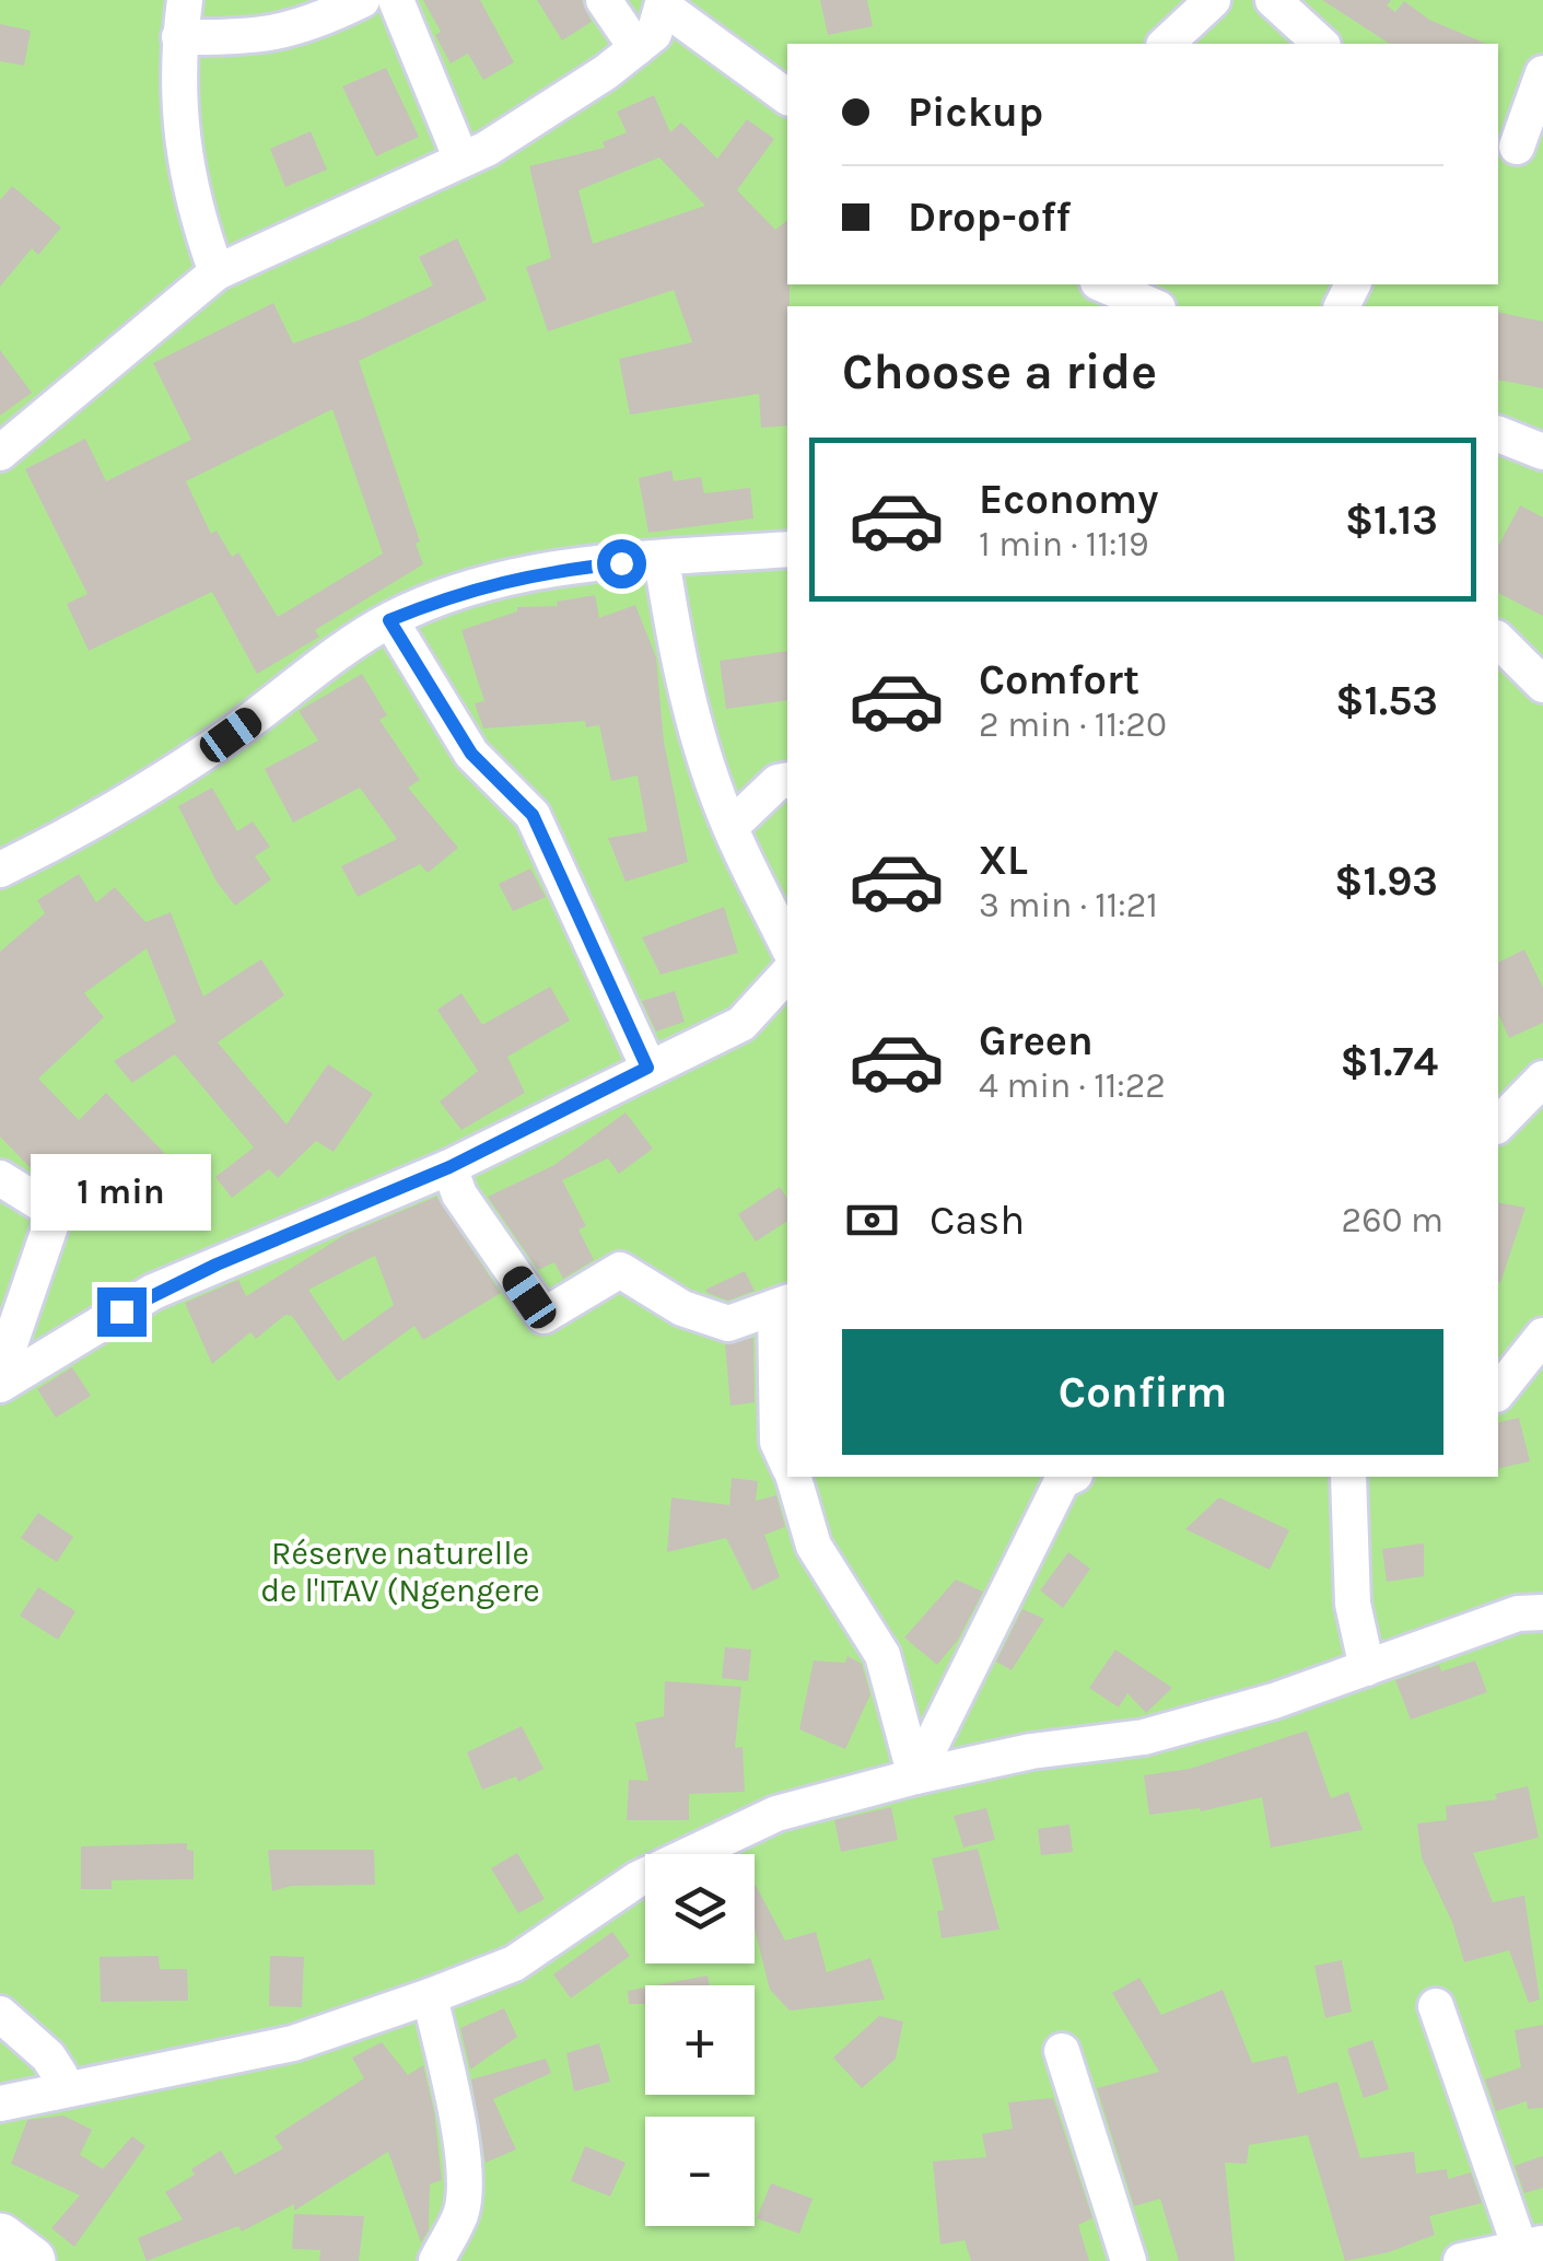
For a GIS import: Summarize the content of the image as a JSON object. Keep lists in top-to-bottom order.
{
  "parks": ["Réserve naturelle de l'ITAV (Ngengere"],
  "page": {
    "banner": ["Pickup", "Drop-off"],
    "heading": "Choose a ride",
    "list": [
      {
        "name": "Economy",
        "note": "1 min · 11:19",
        "value": "$1.13"
      },
      {
        "name": "Comfort",
        "note": "2 min · 11:20",
        "value": "$1.53"
      },
      {
        "name": "XL",
        "note": "3 min · 11:21",
        "value": "$1.93"
      },
      {
        "name": "Green",
        "note": "4 min · 11:22",
        "value": "$1.74"
      }
    ],
    "bubble": "1 min",
    "pay": ["Cash", "260 m"],
    "buttons": "Confirm",
    "map_buttons": ["+", "−"]
  }
}
